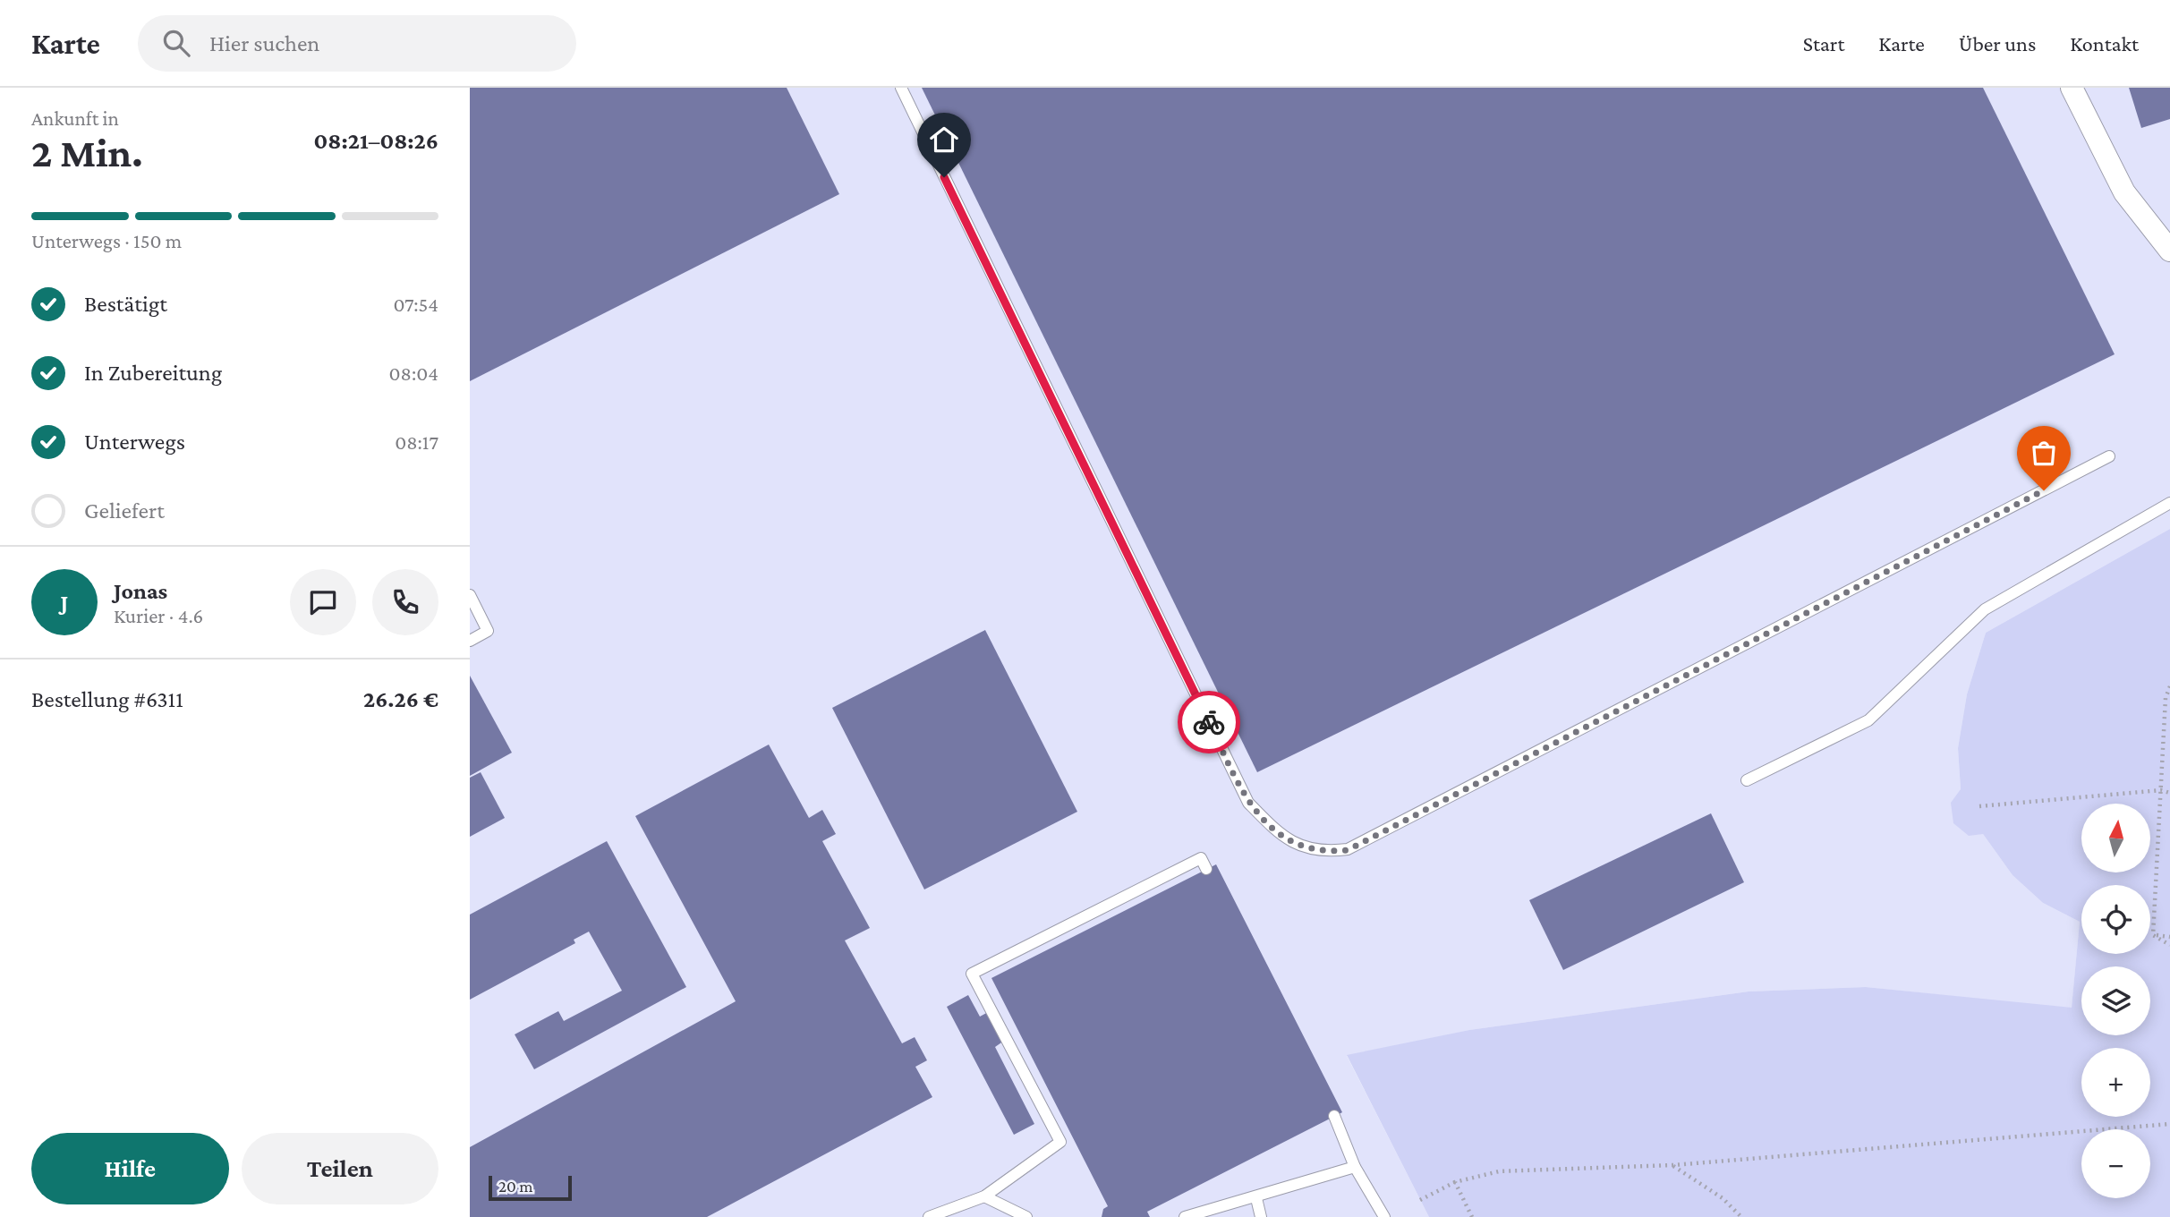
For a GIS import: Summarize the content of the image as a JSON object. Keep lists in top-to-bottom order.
{
  "scale_bar": "20 m",
  "north": "top",
  "page": {
    "header": "Karte",
    "search": "Hier suchen",
    "nav": [
      "Start",
      "Karte",
      "Über uns",
      "Kontakt"
    ],
    "heading": ["2 Min.", "Ankunft in", "08:21–08:26"],
    "panel": [
      "Jonas",
      "Kurier · 4.6",
      "Bestellung #6311",
      "26.26 €"
    ],
    "bar": "Unterwegs · 150 m",
    "list": [
      ["Bestätigt", "07:54"],
      ["In Zubereitung", "08:04"],
      ["Unterwegs", "08:17"],
      "Geliefert"
    ],
    "round": "J",
    "map_buttons": ["+", "−"],
    "buttons": ["Hilfe", "Teilen"],
    "scale": "20 m"
  }
}
